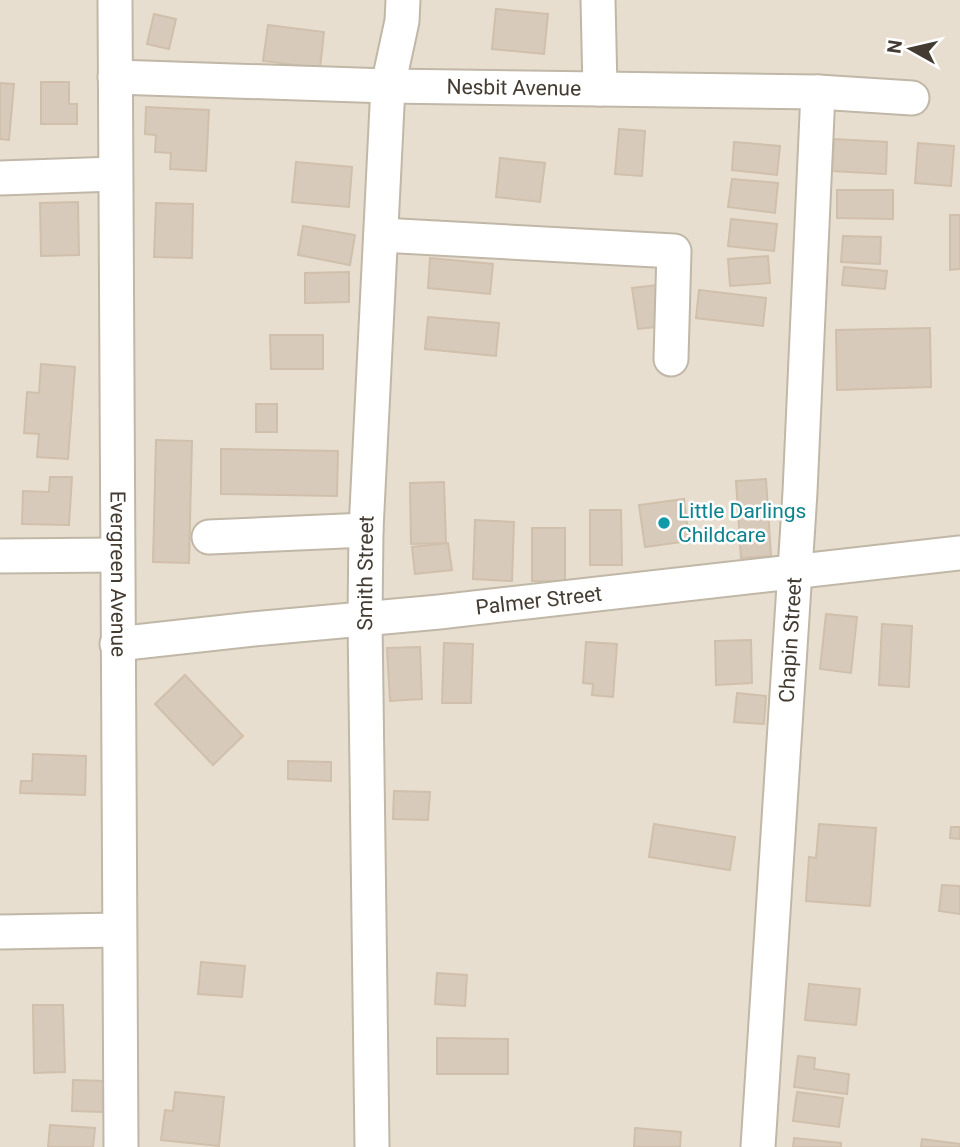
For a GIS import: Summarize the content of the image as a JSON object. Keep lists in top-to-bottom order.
{
  "streets": {
    "street": [
      "Nesbit Avenue",
      "Smith Street",
      "Evergreen Avenue",
      "Palmer Street",
      "Chapin Street"
    ]
  },
  "crossings": [
    ["Nesbit Avenue", "Smith Street"],
    ["Nesbit Avenue", "Evergreen Avenue"],
    ["Nesbit Avenue", "Chapin Street"],
    ["Smith Street", "Palmer Street"],
    ["Evergreen Avenue", "Palmer Street"],
    ["Palmer Street", "Chapin Street"]
  ],
  "places": ["Little Darlings Childcare"],
  "north": "left"
}
